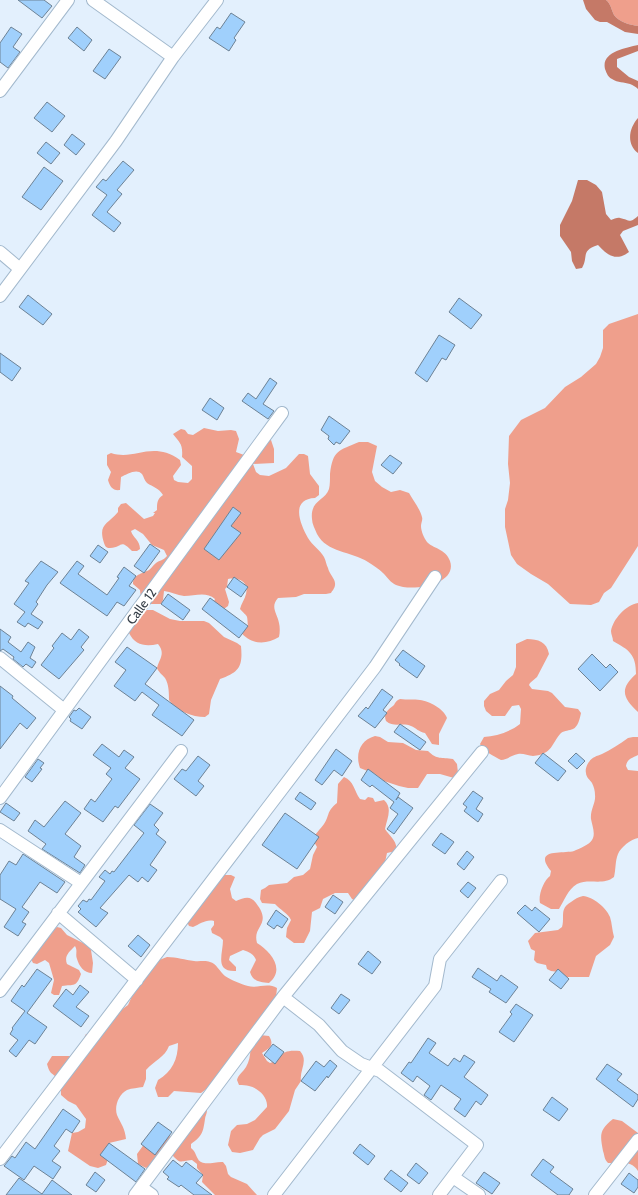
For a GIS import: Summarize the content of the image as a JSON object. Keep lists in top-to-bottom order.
{
  "streets": {
    "street": ["Calle 12"]
  }
}
